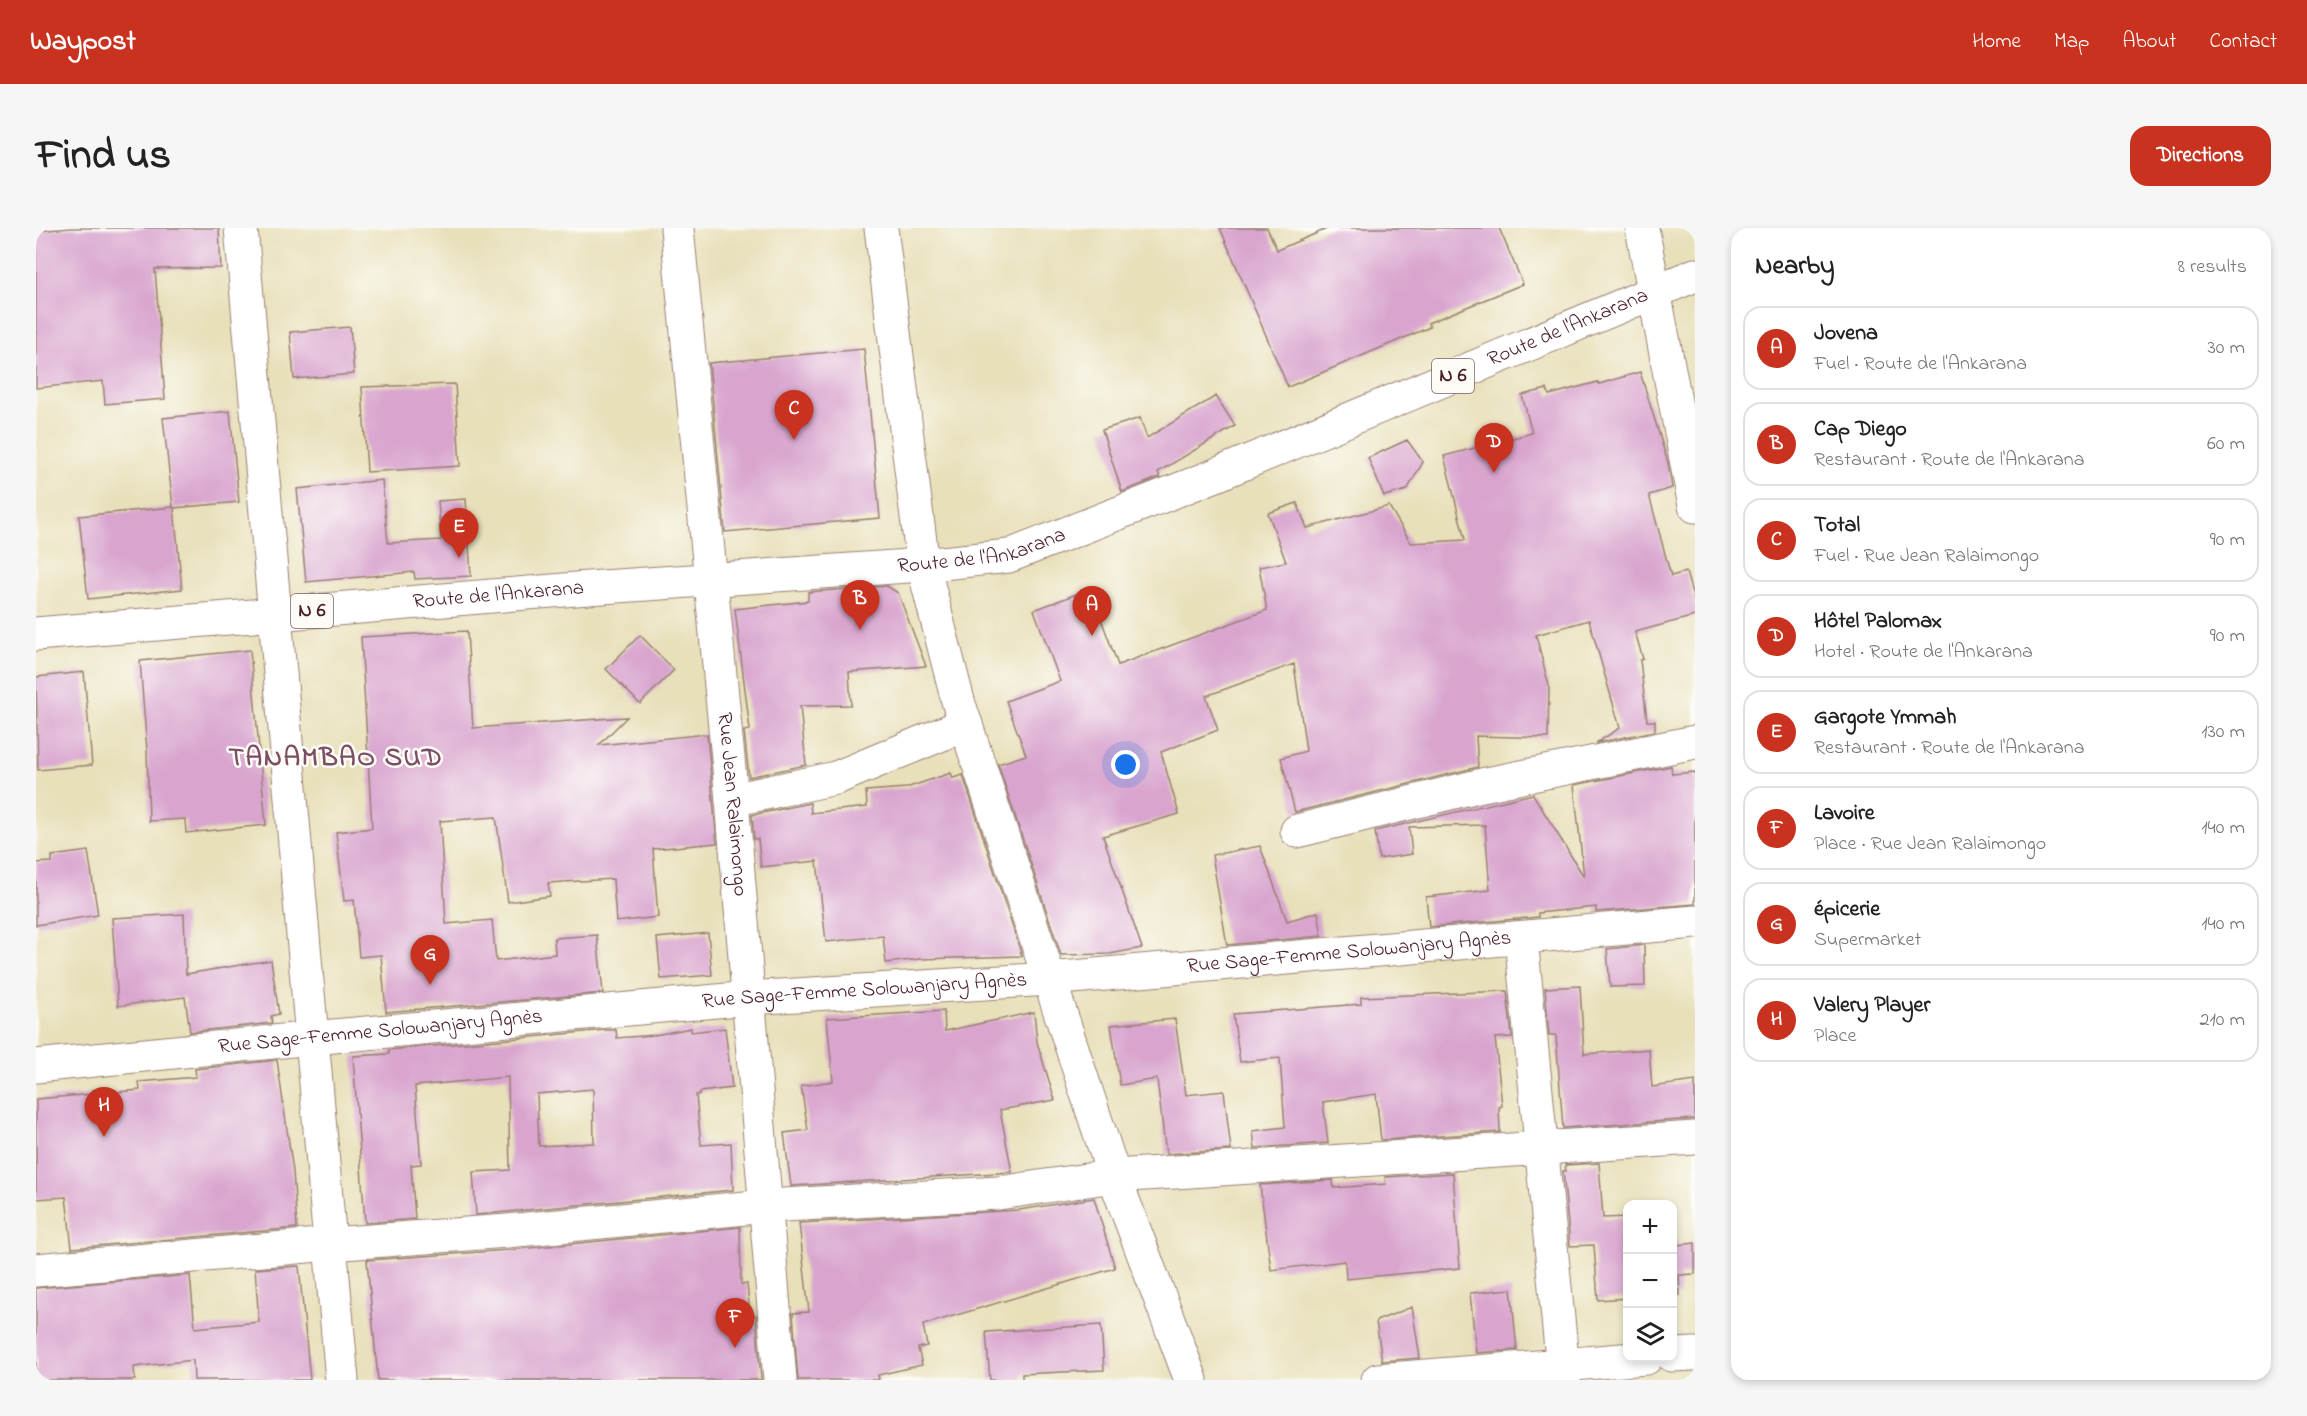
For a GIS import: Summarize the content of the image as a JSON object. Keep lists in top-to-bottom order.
{
  "streets": {
    "street": [
      "Route de l'Ankarana",
      "N 6",
      "Rue Jean Ralaimongo",
      "Rue Sage-Femme Solowanjary Agnès"
    ]
  },
  "crossings": [
    ["Route de l'Ankarana", "Rue Jean Ralaimongo"],
    ["Rue Jean Ralaimongo", "Rue Sage-Femme Solowanjary Agnès"]
  ],
  "districts": ["TANAMBAO SUD"],
  "page": {
    "header": "Waypost",
    "nav": [
      "Home",
      "Map",
      "About",
      "Contact"
    ],
    "title": "Find us",
    "buttons": "Directions",
    "heading": ["Nearby", "8 results"],
    "list": [
      {
        "mark": "A",
        "name": "Jovena",
        "note": "Fuel · Route de l'Ankarana",
        "value": "30 m"
      },
      {
        "mark": "B",
        "name": "Cap Diego",
        "note": "Restaurant · Route de l'Ankarana",
        "value": "60 m"
      },
      {
        "mark": "C",
        "name": "Total",
        "note": "Fuel · Rue Jean Ralaimongo",
        "value": "90 m"
      },
      {
        "mark": "D",
        "name": "Hôtel Palomax",
        "note": "Hotel · Route de l'Ankarana",
        "value": "90 m"
      },
      {
        "mark": "E",
        "name": "Gargote Ymmah",
        "note": "Restaurant · Route de l'Ankarana",
        "value": "130 m"
      },
      {
        "mark": "F",
        "name": "Lavoire",
        "note": "Place · Rue Jean Ralaimongo",
        "value": "140 m"
      },
      {
        "mark": "G",
        "name": "épicerie",
        "note": "Supermarket",
        "value": "140 m"
      },
      {
        "mark": "H",
        "name": "Valery Player",
        "note": "Place",
        "value": "210 m"
      }
    ],
    "pins": [
      "C",
      "D",
      "E",
      "B",
      "A",
      "G",
      "H",
      "F"
    ],
    "map_buttons": ["+", "−"]
  }
}
